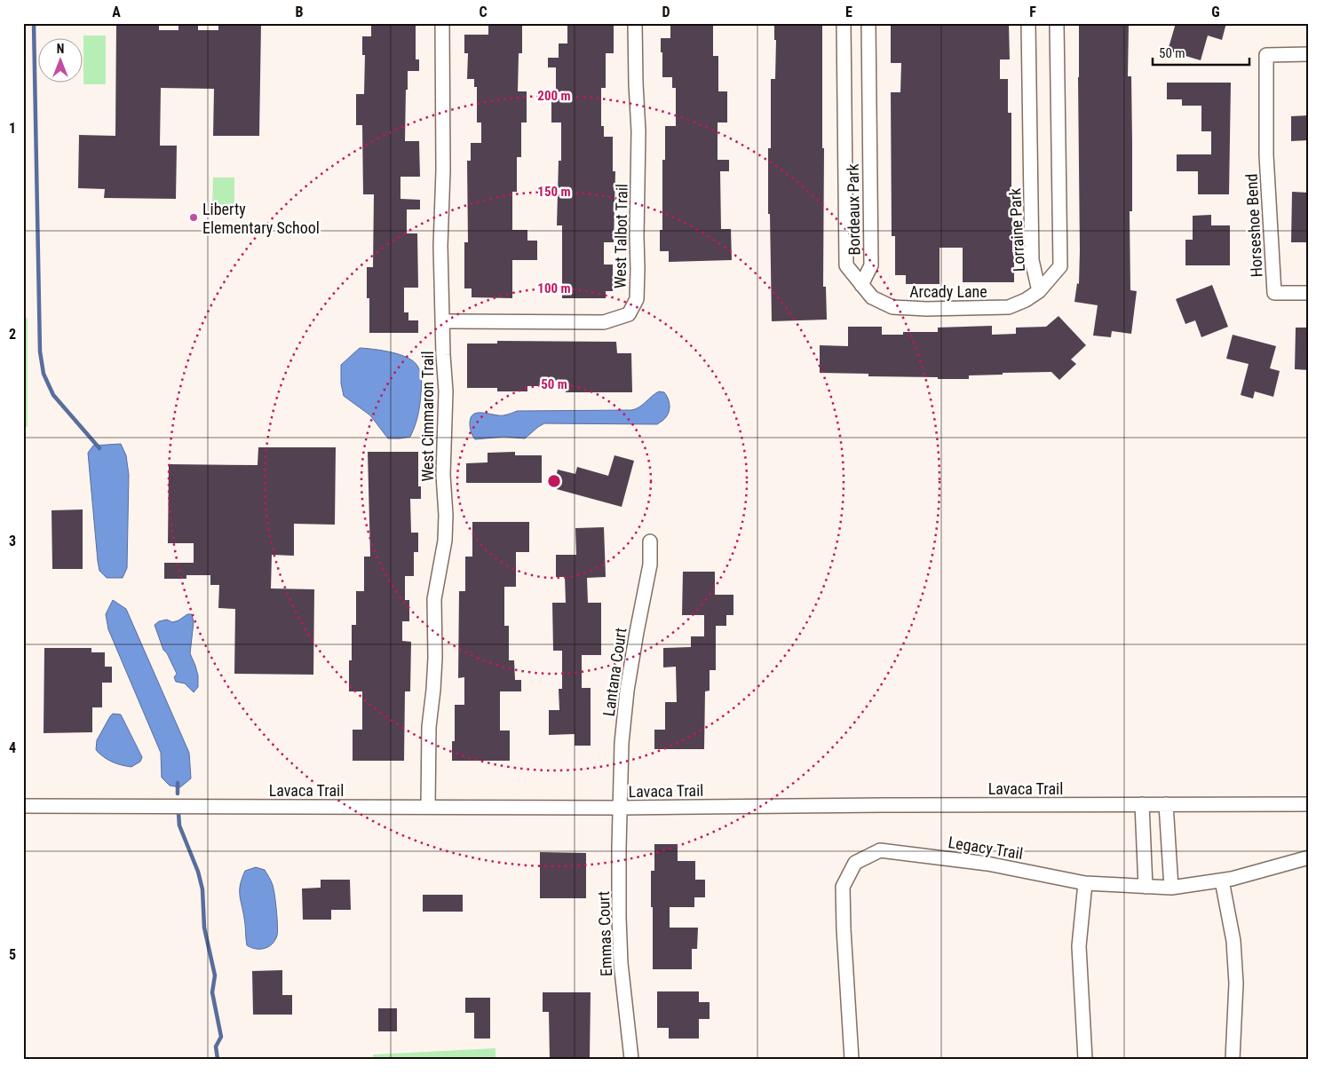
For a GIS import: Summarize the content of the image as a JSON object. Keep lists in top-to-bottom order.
{
  "streets": {
    "street": [
      "Bordeaux Park",
      "Horseshoe Bend",
      "Lorraine Park",
      "West Talbot Trail",
      "Arcady Lane",
      "West Cimmaron Trail",
      "Lantana Court",
      "Lavaca Trail",
      "Legacy Trail",
      "Emmas Court"
    ]
  },
  "crossings": [
    ["Bordeaux Park", "Arcady Lane"],
    ["Lorraine Park", "Arcady Lane"],
    ["West Talbot Trail", "West Cimmaron Trail"],
    ["West Cimmaron Trail", "Lavaca Trail"],
    ["Lantana Court", "Lavaca Trail"],
    ["Lantana Court", "Emmas Court"],
    ["Lavaca Trail", "Emmas Court"]
  ],
  "places": ["Liberty Elementary School"],
  "scale_bar": "50 m",
  "north": "top",
  "grid": {
    "columns": [
      "A",
      "B",
      "C",
      "D",
      "E",
      "F",
      "G"
    ],
    "rows": [
      "1",
      "2",
      "3",
      "4",
      "5"
    ]
  },
  "rings": [
    "200 m",
    "150 m",
    "100 m",
    "50 m"
  ]
}
